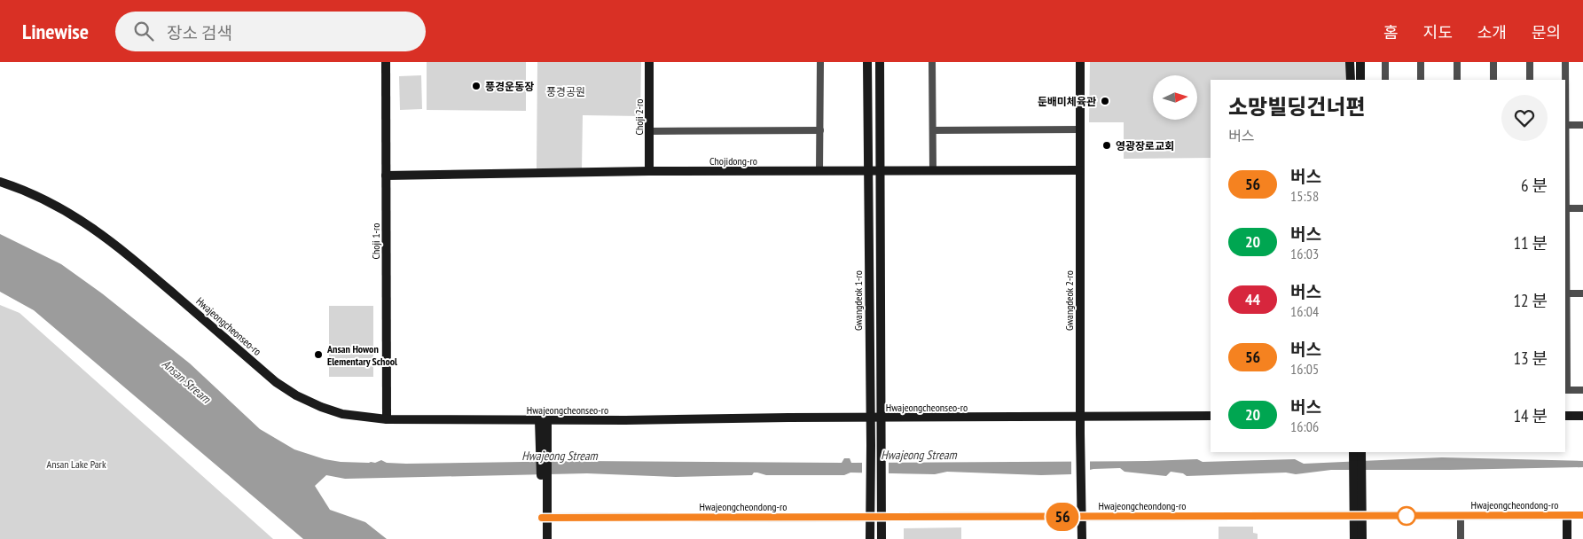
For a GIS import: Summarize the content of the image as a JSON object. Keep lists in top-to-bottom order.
{
  "streets": {
    "street": [
      "Choji 2-ro",
      "Chojidong-ro",
      "Choji 1-ro",
      "Gwangdeok 1-ro",
      "Gwangdeok 2-ro",
      "Hwajeongcheonseo-ro",
      "Hwajeongcheondong-ro"
    ]
  },
  "crossings": [
    ["Choji 2-ro", "Chojidong-ro"],
    ["Chojidong-ro", "Choji 1-ro"],
    ["Chojidong-ro", "Gwangdeok 1-ro"],
    ["Chojidong-ro", "Gwangdeok 2-ro"],
    ["Choji 1-ro", "Hwajeongcheonseo-ro"],
    ["Gwangdeok 1-ro", "Hwajeongcheonseo-ro"],
    ["Gwangdeok 1-ro", "Hwajeongcheondong-ro"],
    ["Gwangdeok 2-ro", "Hwajeongcheonseo-ro"],
    ["Gwangdeok 2-ro", "Hwajeongcheondong-ro"]
  ],
  "water": ["Ansan Stream", "Hwajeong Stream"],
  "parks": ["풍경공원", "Ansan Lake Park"],
  "places": [
    "풍경운동장",
    "둔배미체육관",
    "영광장로교회",
    "Ansan Howon Elementary School"
  ],
  "lines": ["bus line 56"],
  "north": "right",
  "page": {
    "header": "Linewise",
    "search": "장소 검색",
    "nav": [
      "홈",
      "지도",
      "소개",
      "문의"
    ],
    "on_map": "56",
    "heading": ["소망빌딩건너편", "버스"],
    "list": [
      {
        "mark": "56",
        "name": "버스",
        "note": "15:58",
        "value": "6 분"
      },
      {
        "mark": "20",
        "name": "버스",
        "note": "16:03",
        "value": "11 분"
      },
      {
        "mark": "44",
        "name": "버스",
        "note": "16:04",
        "value": "12 분"
      },
      {
        "mark": "56",
        "name": "버스",
        "note": "16:05",
        "value": "13 분"
      },
      {
        "mark": "20",
        "name": "버스",
        "note": "16:06",
        "value": "14 분"
      }
    ]
  }
}
